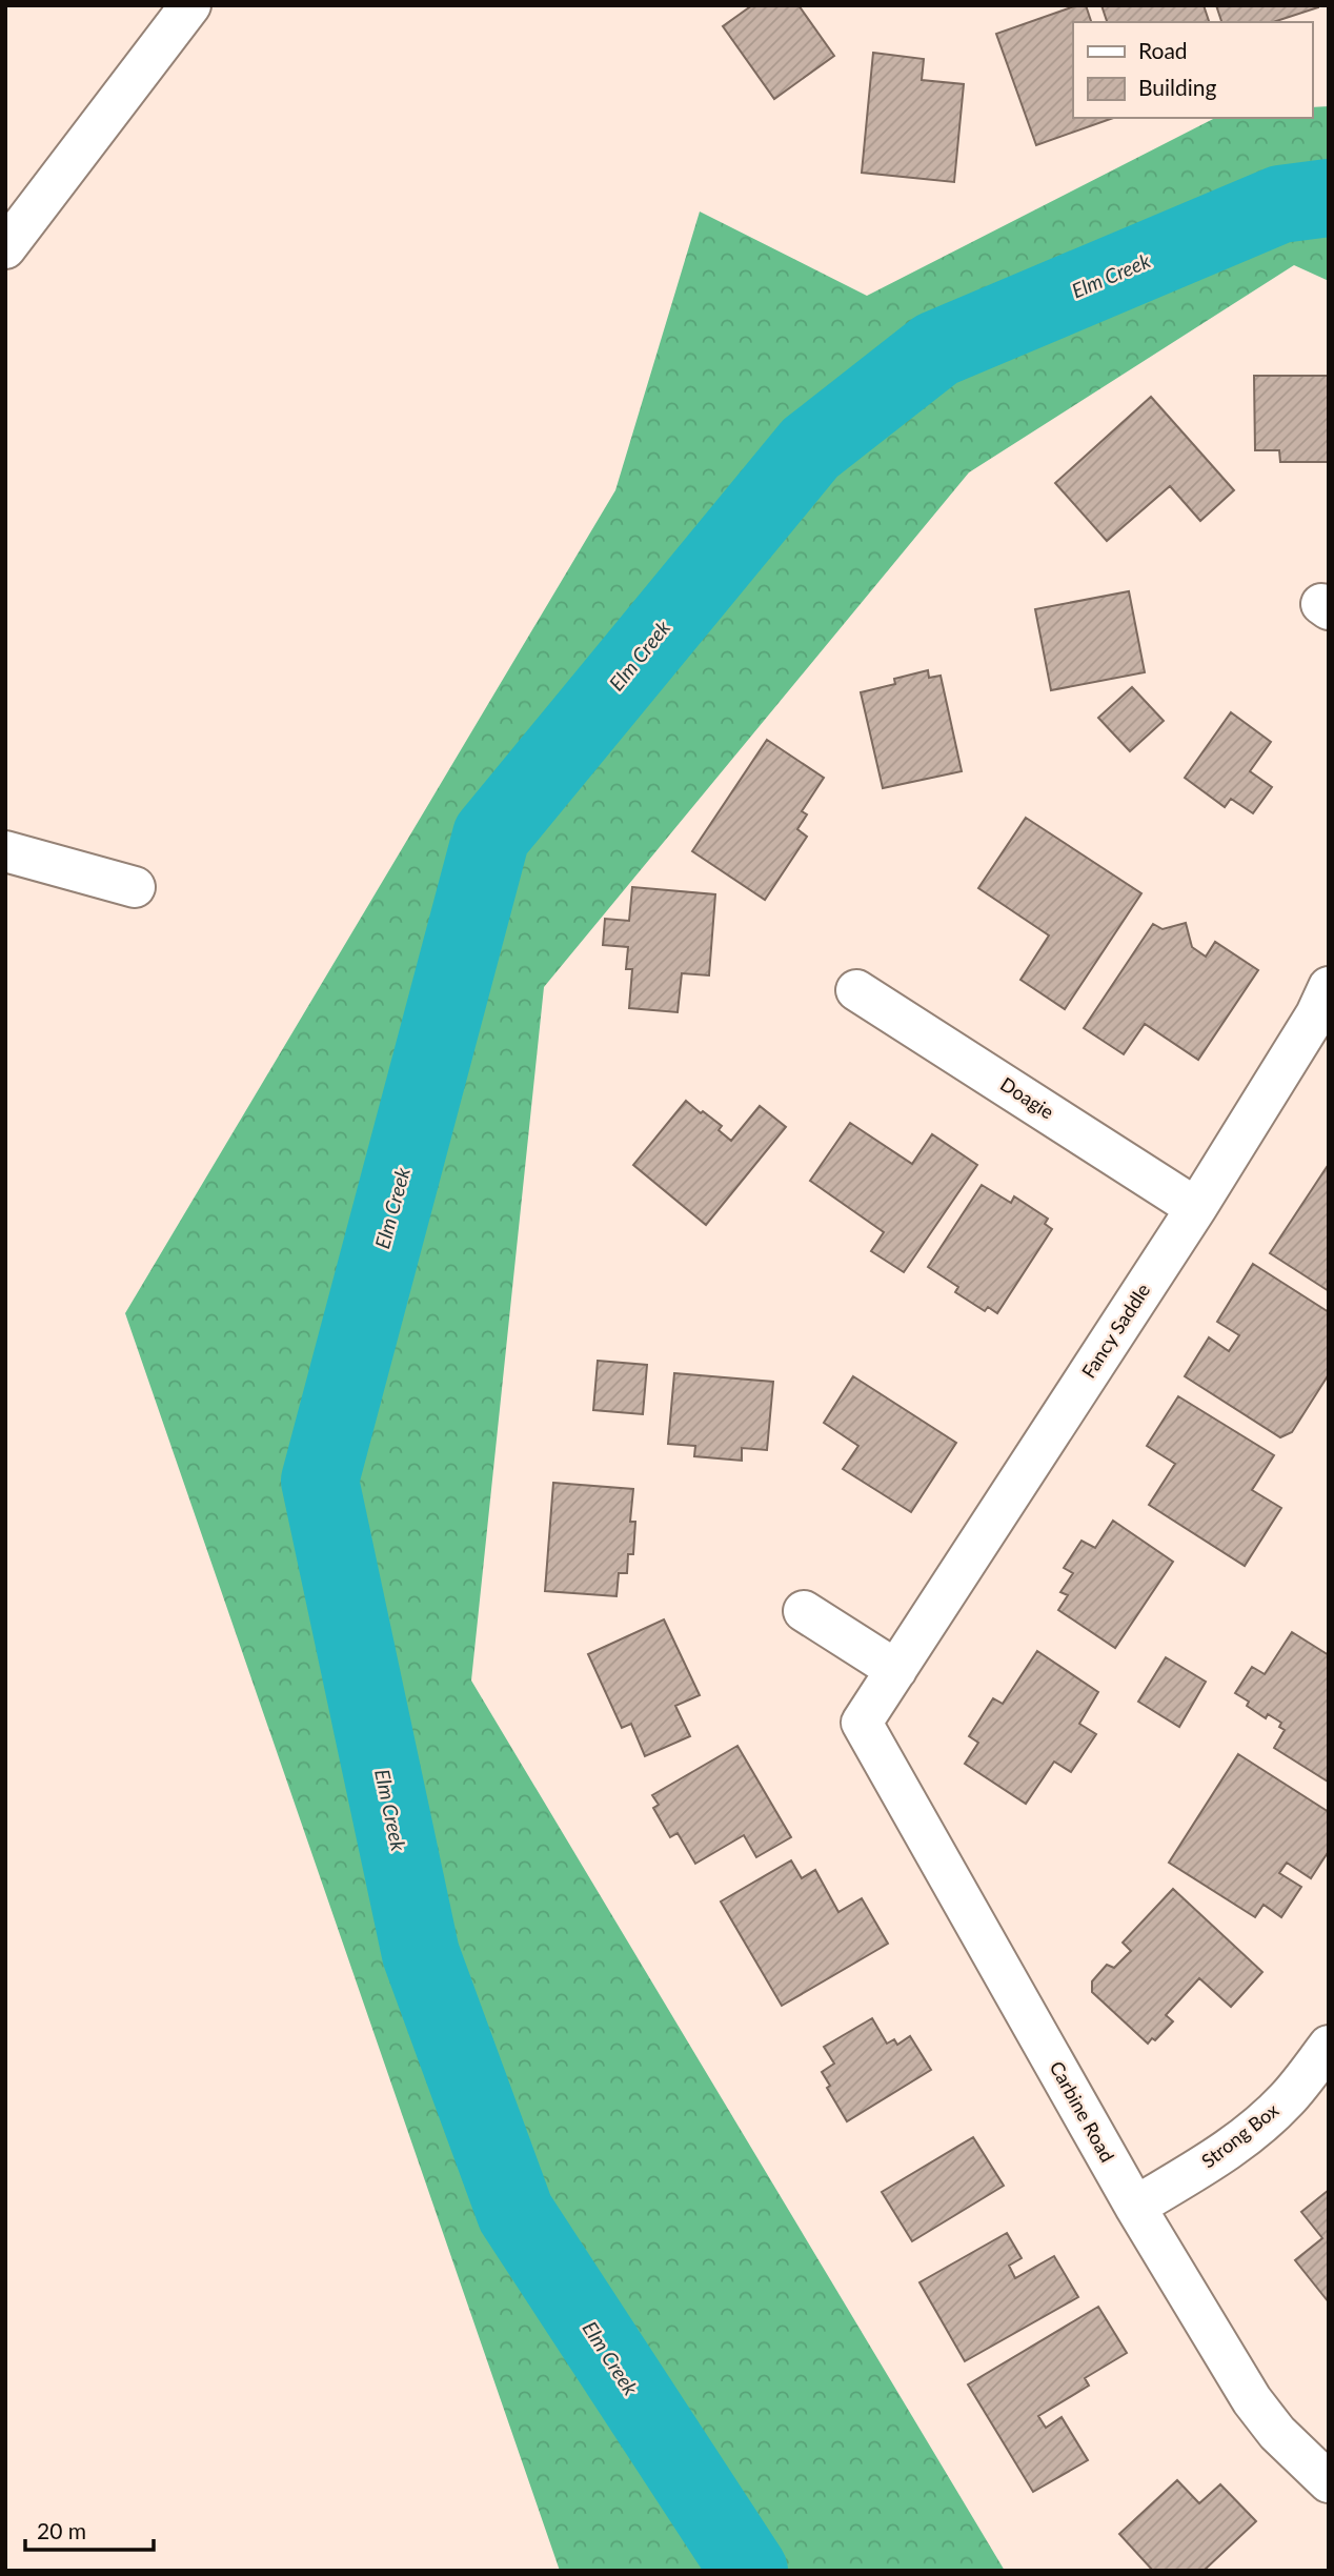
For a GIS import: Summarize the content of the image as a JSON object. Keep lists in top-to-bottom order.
{
  "streets": {
    "street": [
      "Doagie",
      "Fancy Saddle",
      "Carbine Road",
      "Strong Box"
    ]
  },
  "crossings": [
    ["Doagie", "Fancy Saddle"],
    ["Fancy Saddle", "Carbine Road"],
    ["Carbine Road", "Strong Box"]
  ],
  "water": ["Elm Creek"],
  "legend": ["Road", "Building"],
  "scale_bar": "20 m"
}
